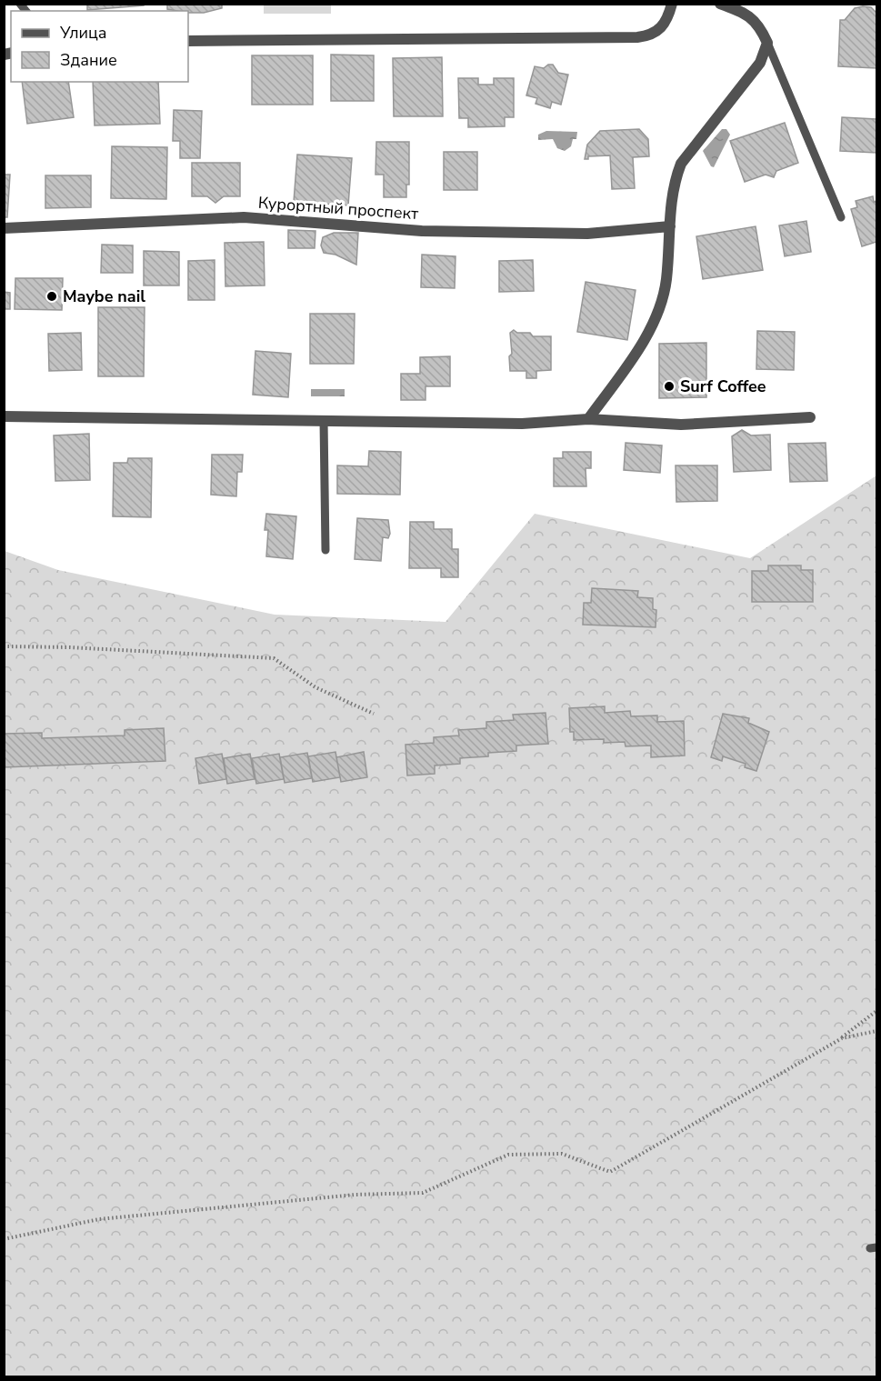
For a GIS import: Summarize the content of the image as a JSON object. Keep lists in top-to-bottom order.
{
  "streets": {
    "street": ["Курортный проспект"]
  },
  "places": ["Maybe nail", "Surf Coffee"],
  "legend": ["Улица", "Здание"]
}
